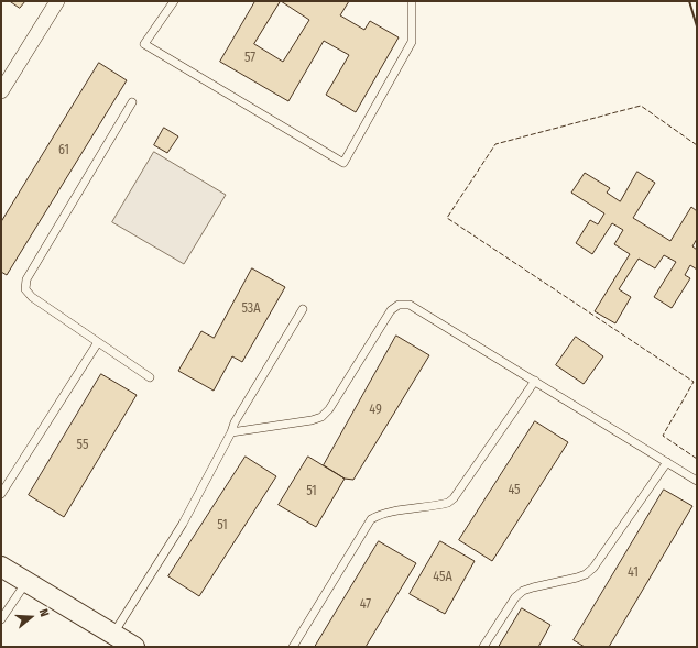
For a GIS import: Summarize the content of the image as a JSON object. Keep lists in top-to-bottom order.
{
  "house_numbers": [
    "57",
    "61",
    "53А",
    "49",
    "55",
    "45",
    "51",
    "51",
    "41",
    "45А",
    "47"
  ],
  "north": "right"
}
